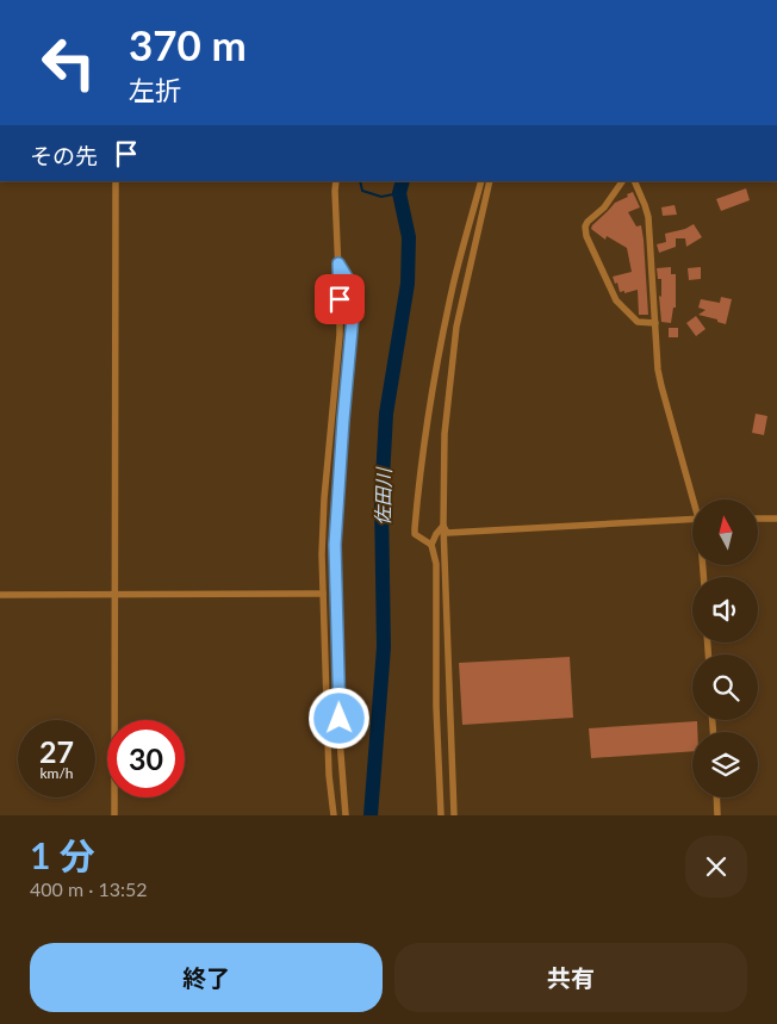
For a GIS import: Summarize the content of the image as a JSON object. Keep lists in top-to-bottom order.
{
  "water": ["佐田川"],
  "north": "top",
  "page": {
    "turn": ["370 m", "左折"],
    "then": "その先",
    "speed": "27 km/h",
    "limit": "30",
    "heading": ["1 分", "400 m · 13:52"],
    "buttons": ["終了", "共有"]
  }
}
